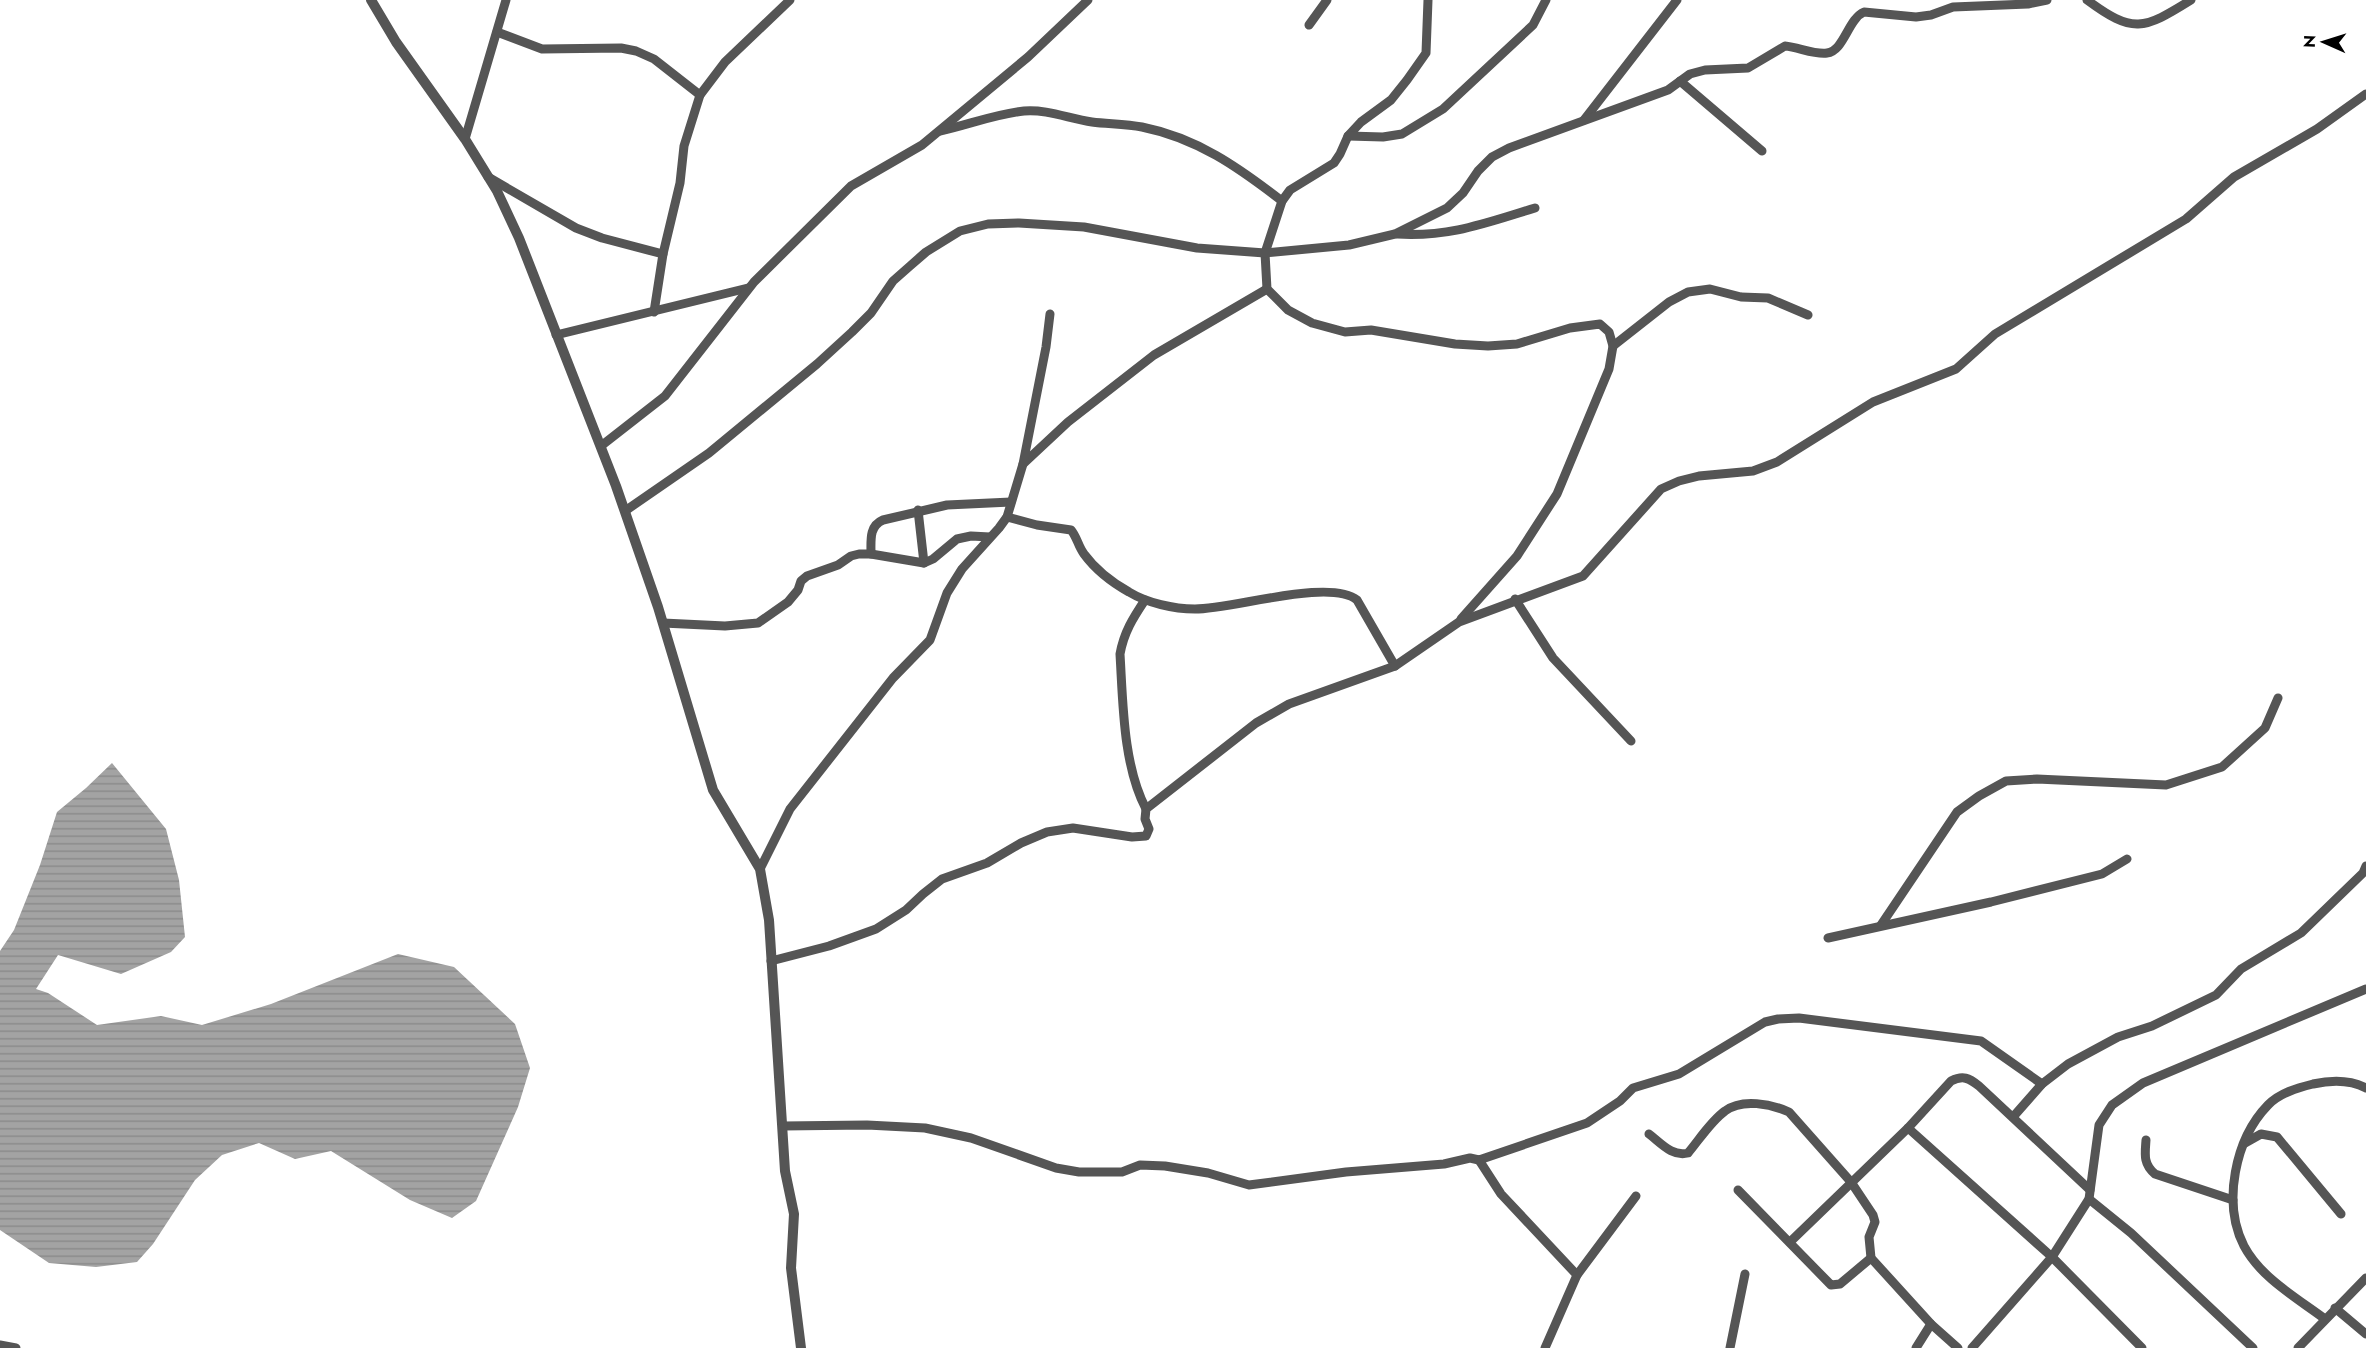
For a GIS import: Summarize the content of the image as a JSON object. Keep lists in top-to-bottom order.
{
  "north": "left"
}
